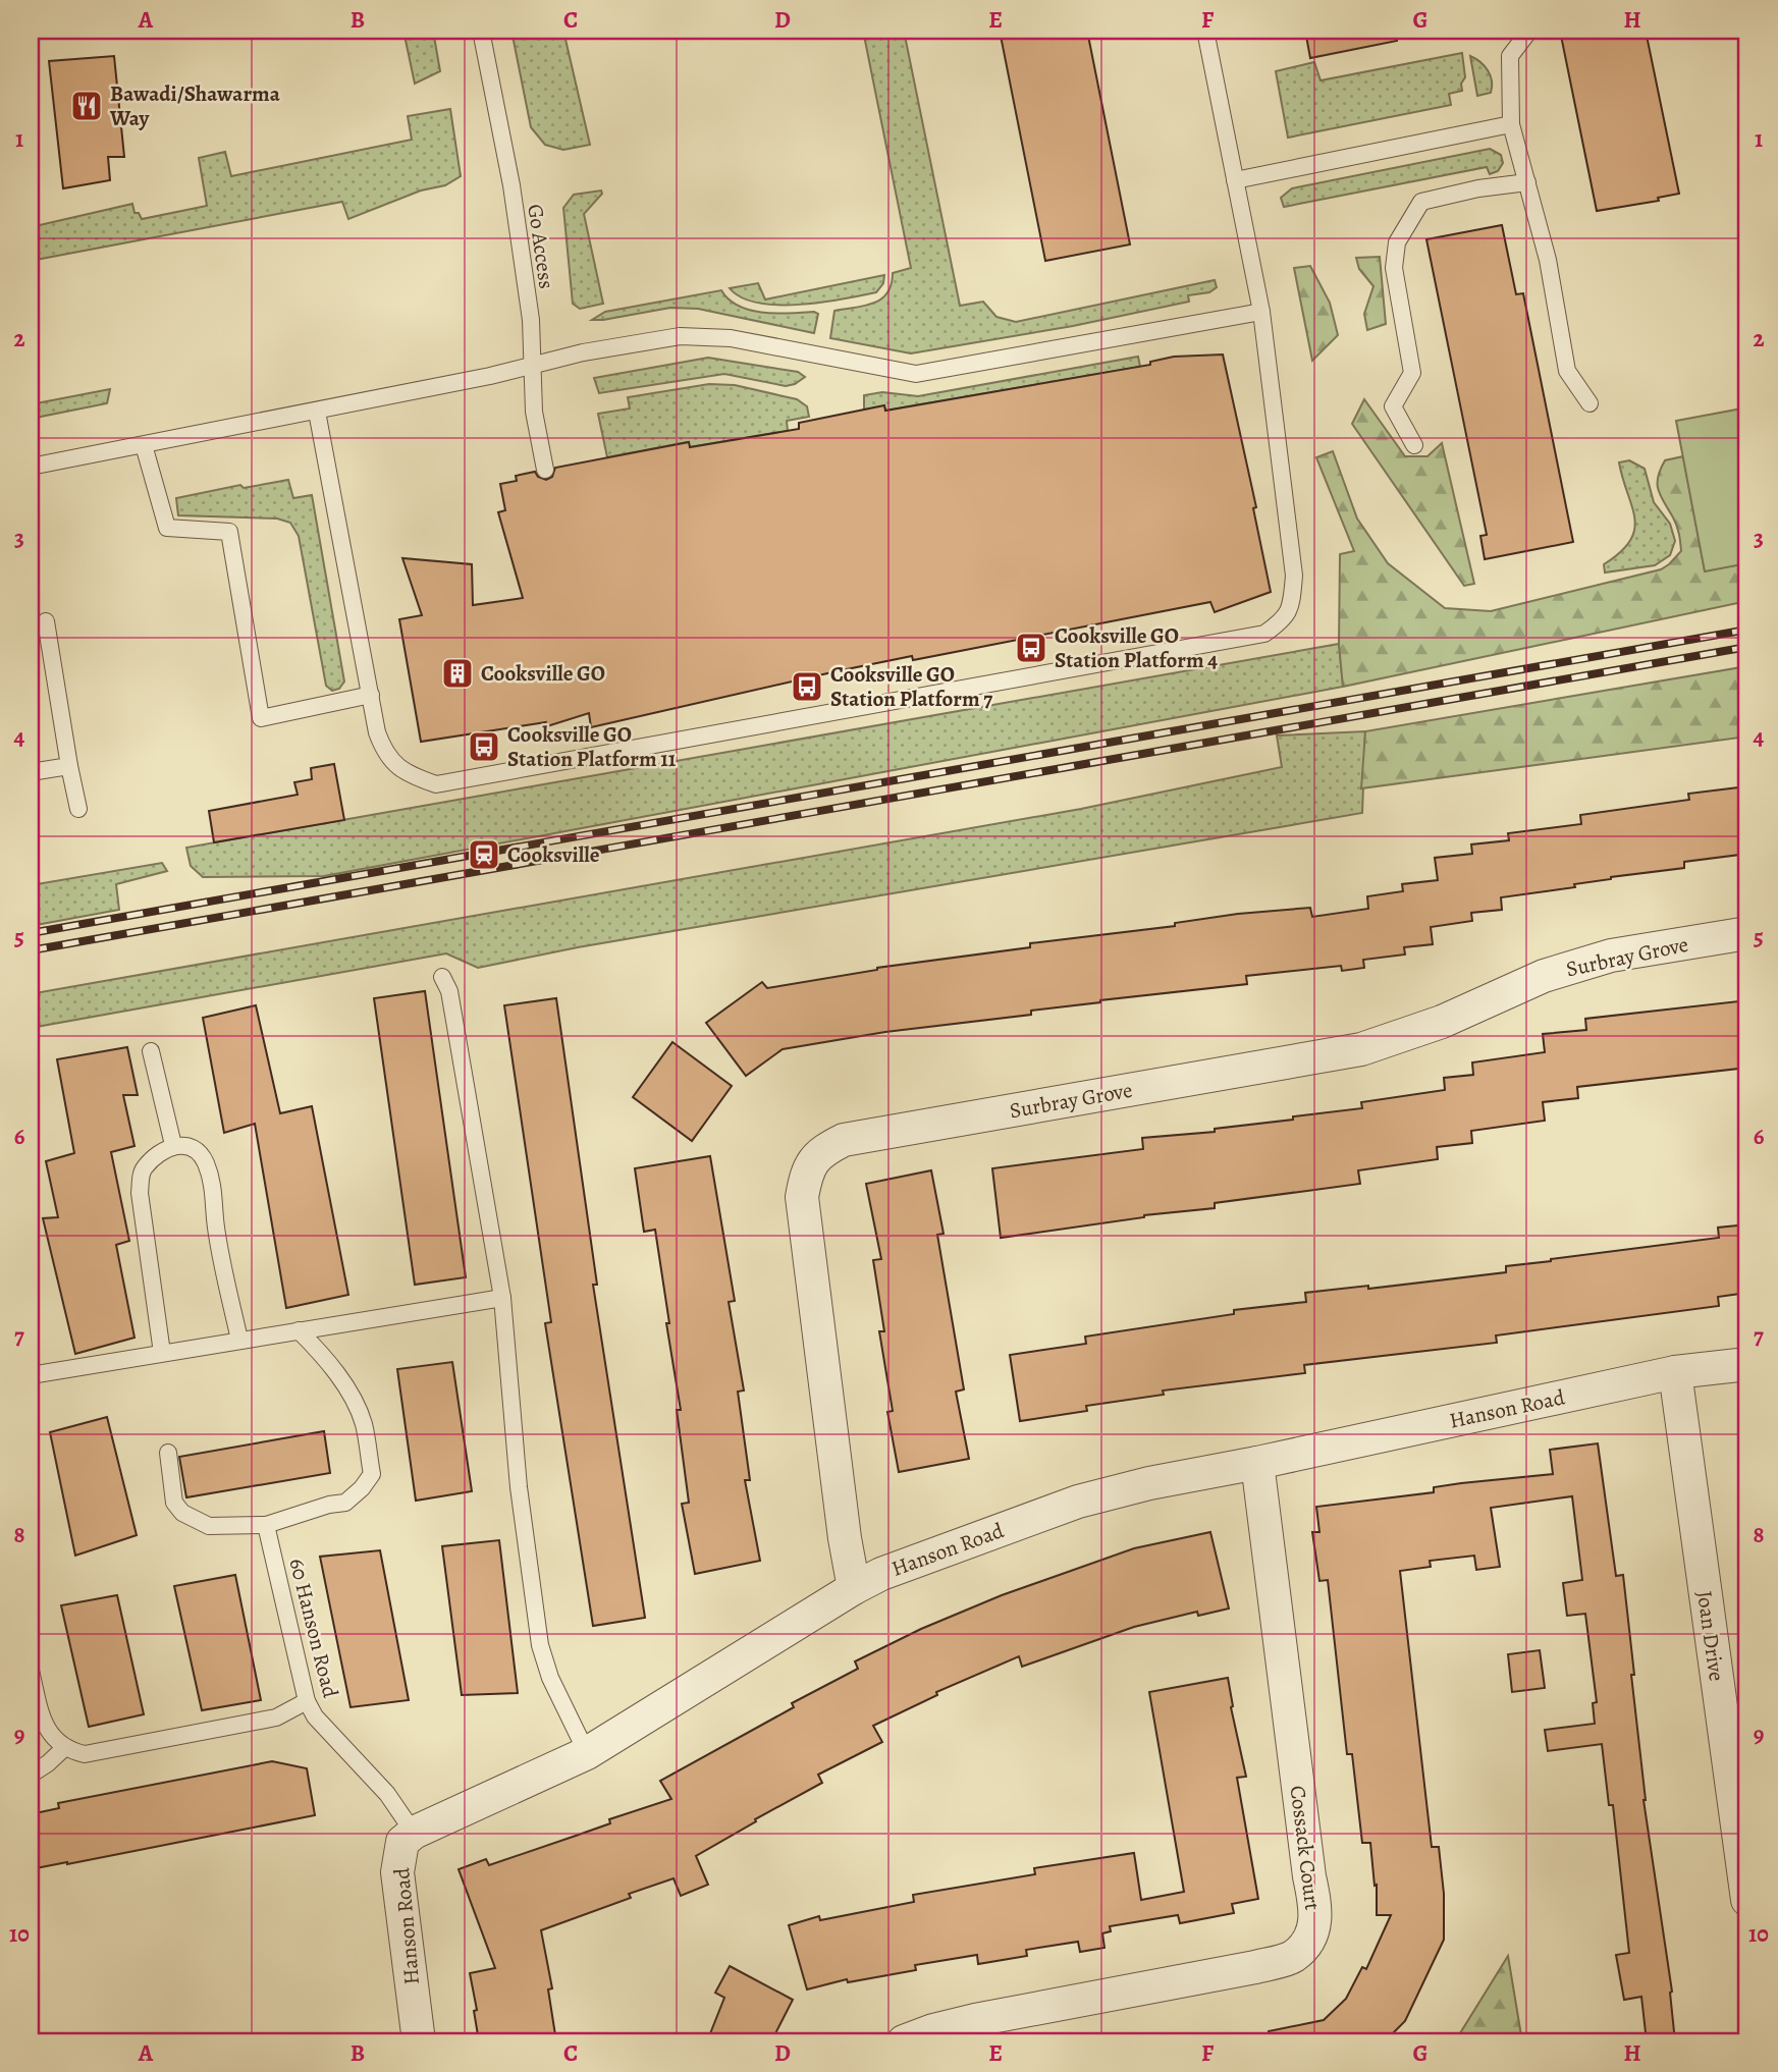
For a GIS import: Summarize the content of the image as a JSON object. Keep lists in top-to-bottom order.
{
  "streets": {
    "street": [
      "Surbray Grove",
      "Hanson Road",
      "Joan Drive",
      "Cossack Court"
    ],
    "lane": ["Go Access", "60 Hanson Road"]
  },
  "crossings": [
    ["Surbray Grove", "Hanson Road"],
    ["Hanson Road", "60 Hanson Road"],
    ["Hanson Road", "Joan Drive"],
    ["Hanson Road", "Cossack Court"]
  ],
  "places": {
    "restaurant": ["Bawadi/Shawarma Way"],
    "bus stop": ["Cooksville GO Station Platform 4", "Cooksville GO Station Platform 7", "Cooksville GO Station Platform 11"],
    "building": ["Cooksville GO"],
    "station": ["Cooksville"]
  },
  "grid": {
    "columns": [
      "A",
      "B",
      "C",
      "D",
      "E",
      "F",
      "G",
      "H"
    ],
    "rows": [
      "1",
      "2",
      "3",
      "4",
      "5",
      "6",
      "7",
      "8",
      "9",
      "10"
    ]
  }
}
